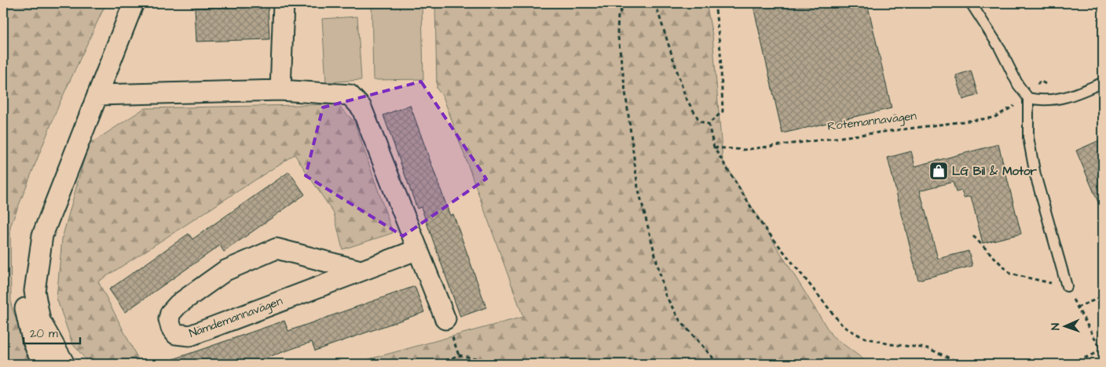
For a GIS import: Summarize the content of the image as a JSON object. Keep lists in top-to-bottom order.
{
  "streets": {
    "street": ["Nämdemannavägen"],
    "path": ["Rotemannavägen"]
  },
  "places": {
    "shop": ["LG Bil & Motor"]
  },
  "scale_bar": "20 m",
  "north": "left"
}
